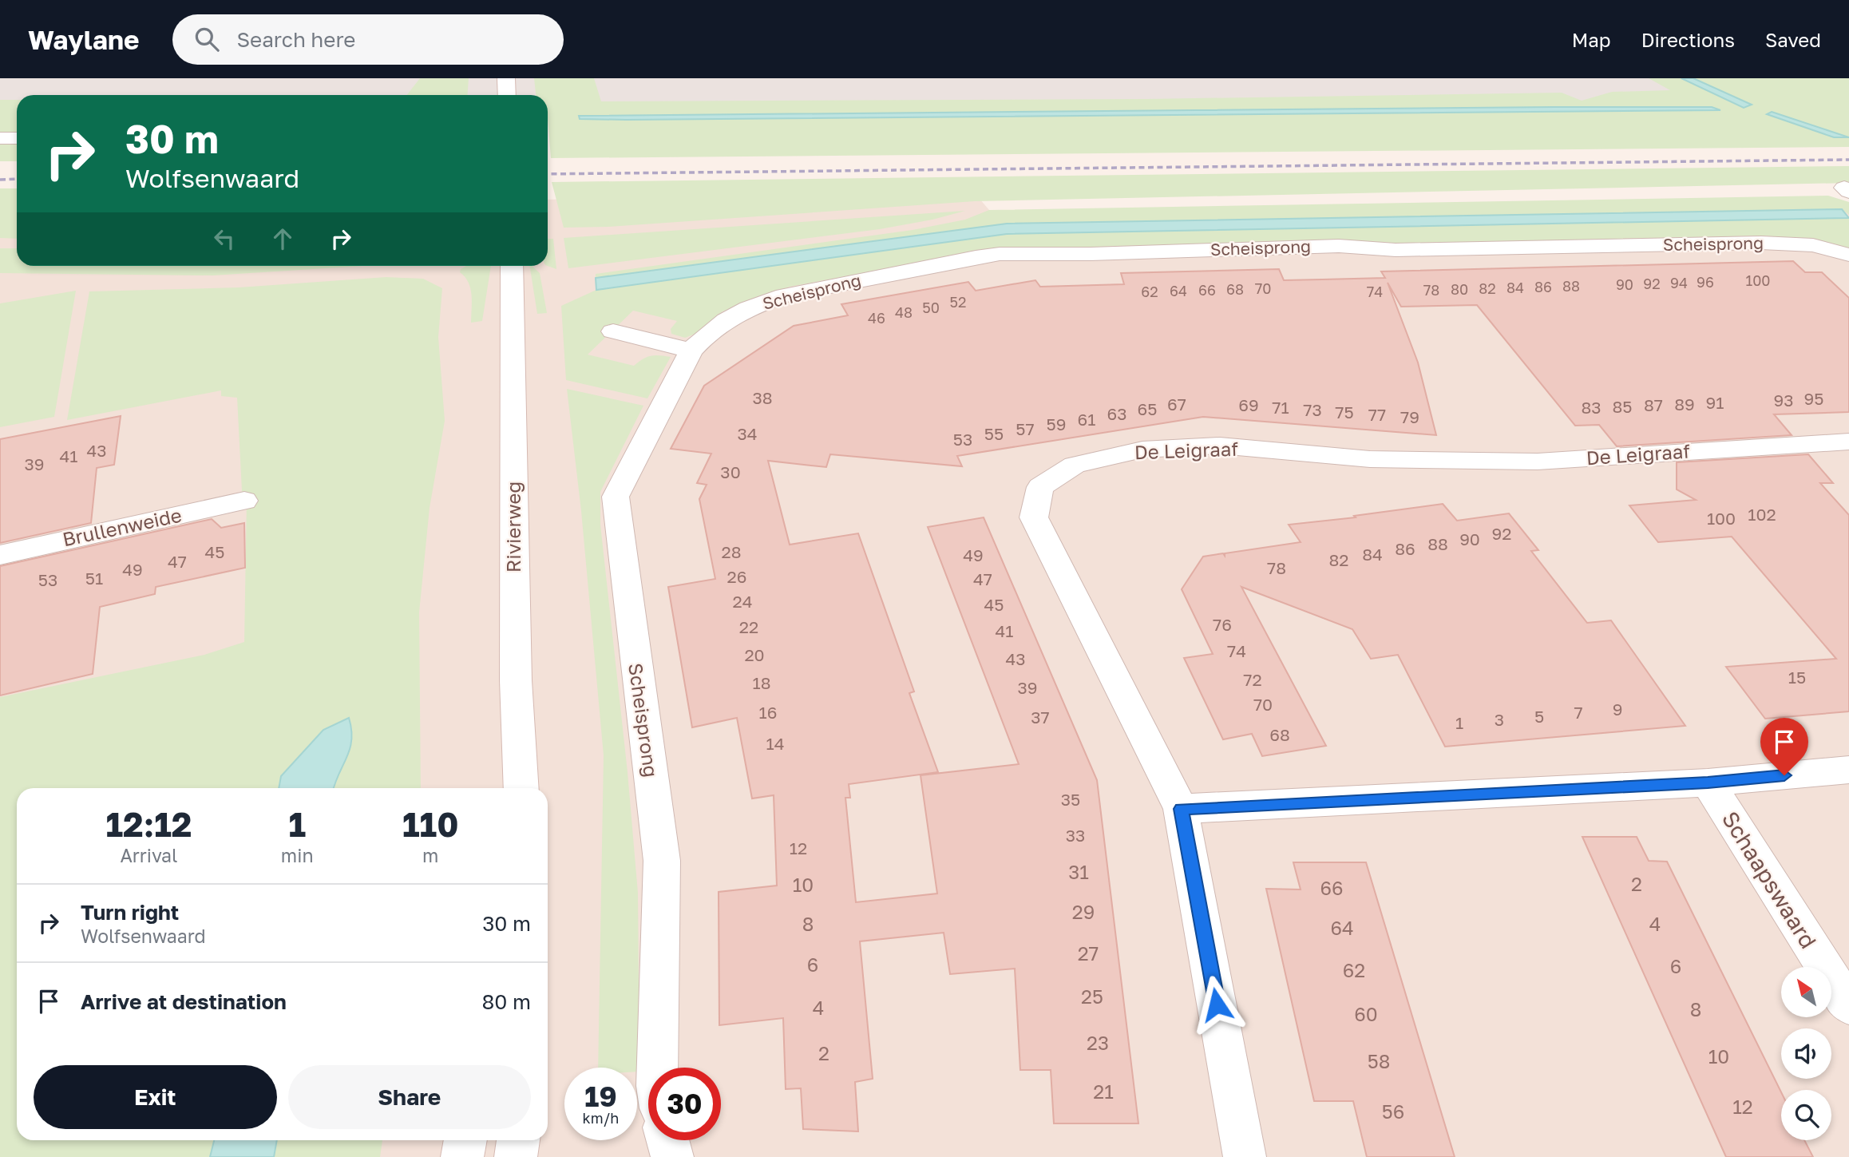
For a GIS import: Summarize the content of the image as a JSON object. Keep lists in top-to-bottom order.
{
  "streets": {
    "street": [
      "Scheisprong",
      "De Leigraaf",
      "Rivierweg",
      "Brullenweide",
      "Schaapswaard"
    ]
  },
  "house_numbers": [
    "100",
    "96",
    "94",
    "92",
    "90",
    "88",
    "86",
    "84",
    "70",
    "82",
    "68",
    "80",
    "66",
    "78",
    "64",
    "62",
    "74",
    "52",
    "50",
    "48",
    "46",
    "38",
    "95",
    "93",
    "91",
    "67",
    "89",
    "69",
    "87",
    "85",
    "71",
    "83",
    "65",
    "73",
    "75",
    "63",
    "77",
    "79",
    "61",
    "59",
    "57",
    "34",
    "55",
    "53",
    "43",
    "41",
    "39",
    "30",
    "102",
    "100",
    "92",
    "90",
    "88",
    "86",
    "45",
    "28",
    "84",
    "49",
    "82",
    "47",
    "78",
    "49",
    "26",
    "51",
    "47",
    "53",
    "24",
    "45",
    "76",
    "22",
    "41",
    "74",
    "20",
    "43",
    "15",
    "72",
    "18",
    "39",
    "70",
    "9",
    "16",
    "7",
    "5",
    "37",
    "3",
    "1",
    "68",
    "14",
    "35",
    "33",
    "12",
    "31",
    "2",
    "10",
    "66",
    "29",
    "8",
    "4",
    "64",
    "27",
    "6",
    "6",
    "62",
    "25",
    "4",
    "8",
    "60",
    "23",
    "2",
    "10",
    "58",
    "21",
    "12",
    "56"
  ],
  "north": "top left",
  "page": {
    "header": "Waylane",
    "search": "Search here",
    "nav": ["Map", "Directions", "Saved"],
    "turn": ["30 m", "Wolfsenwaard"],
    "eta": [
      "12:12",
      "Arrival",
      "1",
      "min",
      "110",
      "m"
    ],
    "list": [
      {
        "name": "Turn right",
        "note": "Wolfsenwaard",
        "value": "30 m"
      },
      {
        "name": "Arrive at destination",
        "value": "80 m"
      }
    ],
    "buttons": ["Exit", "Share"],
    "speed": "19 km/h",
    "limit": "30"
  }
}
